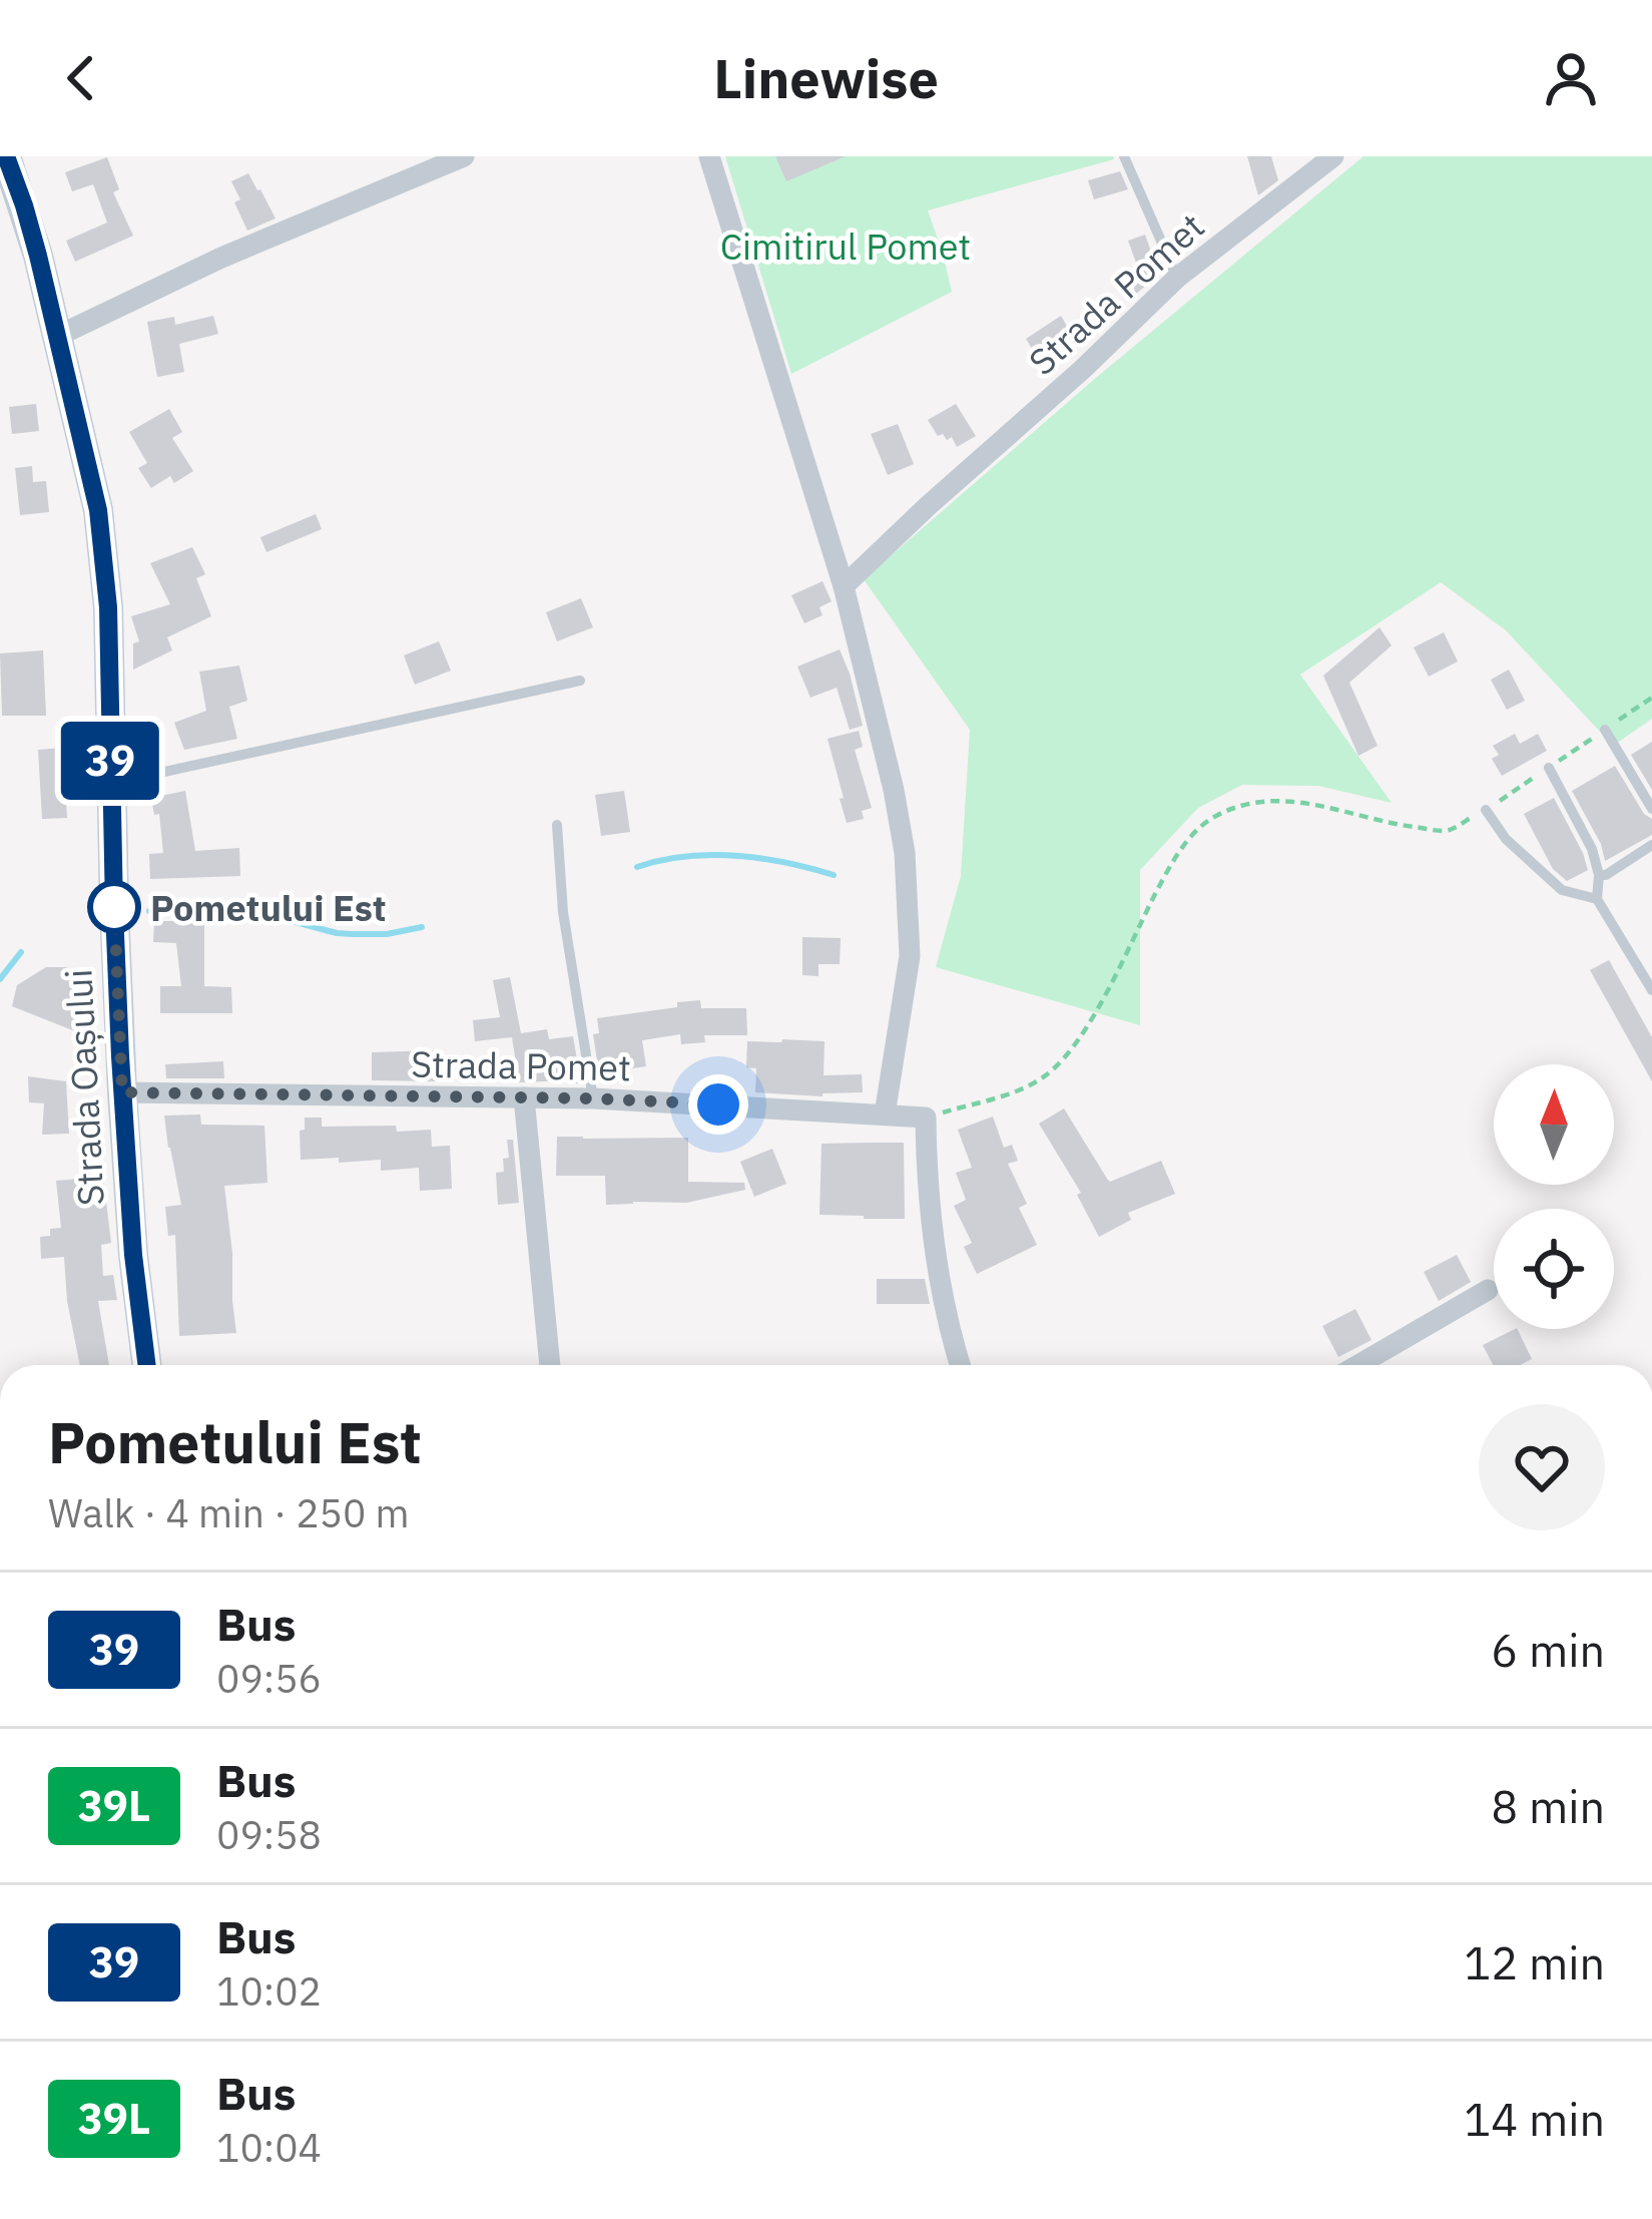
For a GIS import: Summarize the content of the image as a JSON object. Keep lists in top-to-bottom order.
{
  "streets": {
    "main road": ["Strada Oașului"],
    "street": ["Strada Pomet"]
  },
  "crossings": [
    ["Strada Pomet", "Strada Oașului"]
  ],
  "parks": ["Cimitirul Pomet"],
  "places": ["Pometului Est"],
  "lines": ["bus line 39"],
  "north": "top",
  "page": {
    "header": "Linewise",
    "on_map": "39",
    "heading": ["Pometului Est", "Walk · 4 min · 250 m"],
    "list": [
      {
        "mark": "39",
        "name": "Bus",
        "note": "09:56",
        "value": "6 min"
      },
      {
        "mark": "39L",
        "name": "Bus",
        "note": "09:58",
        "value": "8 min"
      },
      {
        "mark": "39",
        "name": "Bus",
        "note": "10:02",
        "value": "12 min"
      },
      {
        "mark": "39L",
        "name": "Bus",
        "note": "10:04",
        "value": "14 min"
      }
    ]
  }
}
